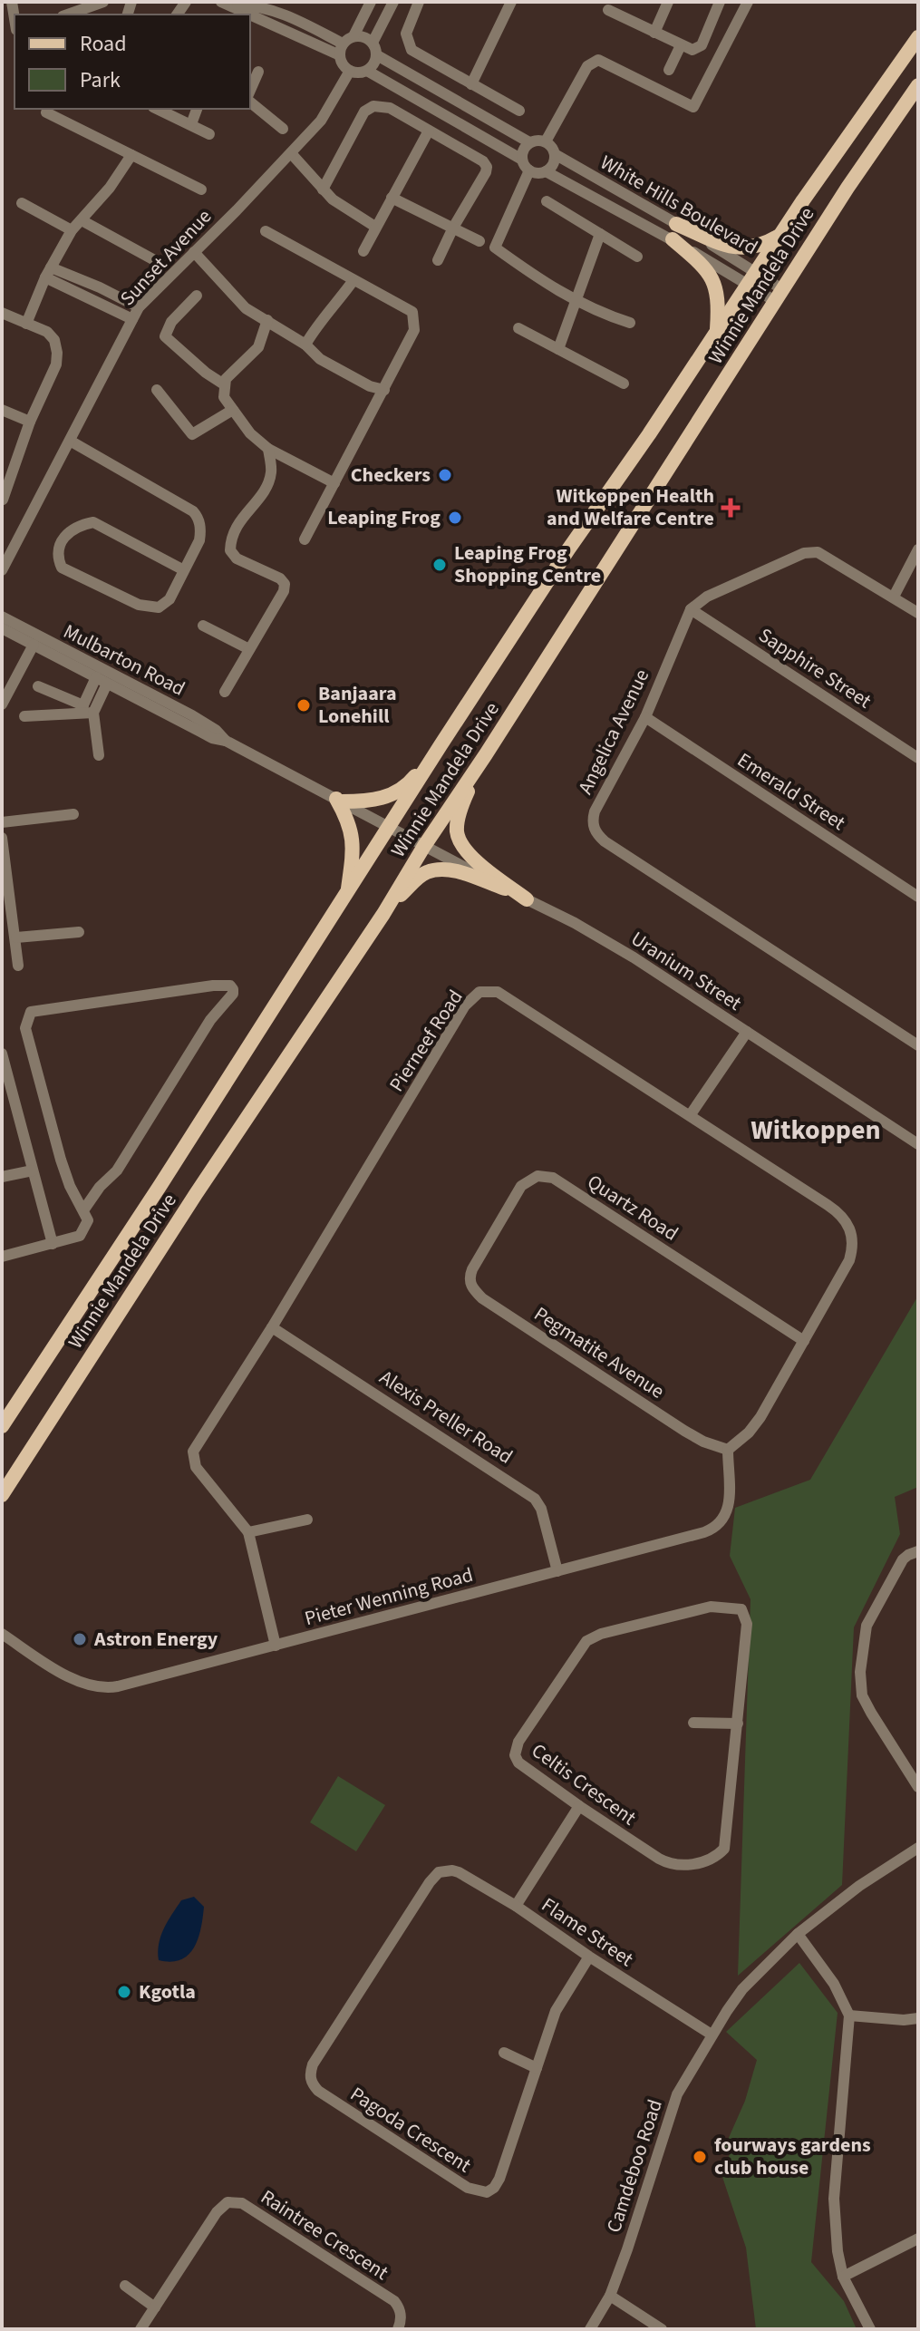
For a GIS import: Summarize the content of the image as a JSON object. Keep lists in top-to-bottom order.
{
  "streets": {
    "main road": ["Winnie Mandela Drive"],
    "street": [
      "White Hills Boulevard",
      "Sunset Avenue",
      "Mulbarton Road",
      "Sapphire Street",
      "Angelica Avenue",
      "Emerald Street",
      "Uranium Street",
      "Pierneef Road",
      "Quartz Road",
      "Pegmatite Avenue",
      "Alexis Preller Road",
      "Pieter Wenning Road",
      "Celtis Crescent",
      "Flame Street",
      "Pagoda Crescent",
      "Camdeboo Road",
      "Raintree Crescent"
    ]
  },
  "crossings": [
    ["White Hills Boulevard", "Winnie Mandela Drive"],
    ["Winnie Mandela Drive", "Mulbarton Road"],
    ["Winnie Mandela Drive", "Uranium Street"],
    ["Mulbarton Road", "Uranium Street"],
    ["Sapphire Street", "Angelica Avenue"],
    ["Angelica Avenue", "Emerald Street"],
    ["Pierneef Road", "Quartz Road"],
    ["Pierneef Road", "Pegmatite Avenue"],
    ["Pierneef Road", "Alexis Preller Road"],
    ["Pierneef Road", "Pieter Wenning Road"],
    ["Quartz Road", "Pegmatite Avenue"],
    ["Pegmatite Avenue", "Pieter Wenning Road"],
    ["Alexis Preller Road", "Pieter Wenning Road"],
    ["Flame Street", "Pagoda Crescent"],
    ["Flame Street", "Camdeboo Road"]
  ],
  "districts": ["Witkoppen"],
  "places": {
    "other": [
      "Checkers",
      "Leaping Frog",
      "Leaping Frog Shopping Centre",
      "Banjaara Lonehill",
      "Astron Energy",
      "Kgotla",
      "fourways gardens club house"
    ],
    "health": ["Witkoppen Health and Welfare Centre"]
  },
  "legend": ["Road", "Park"]
}
